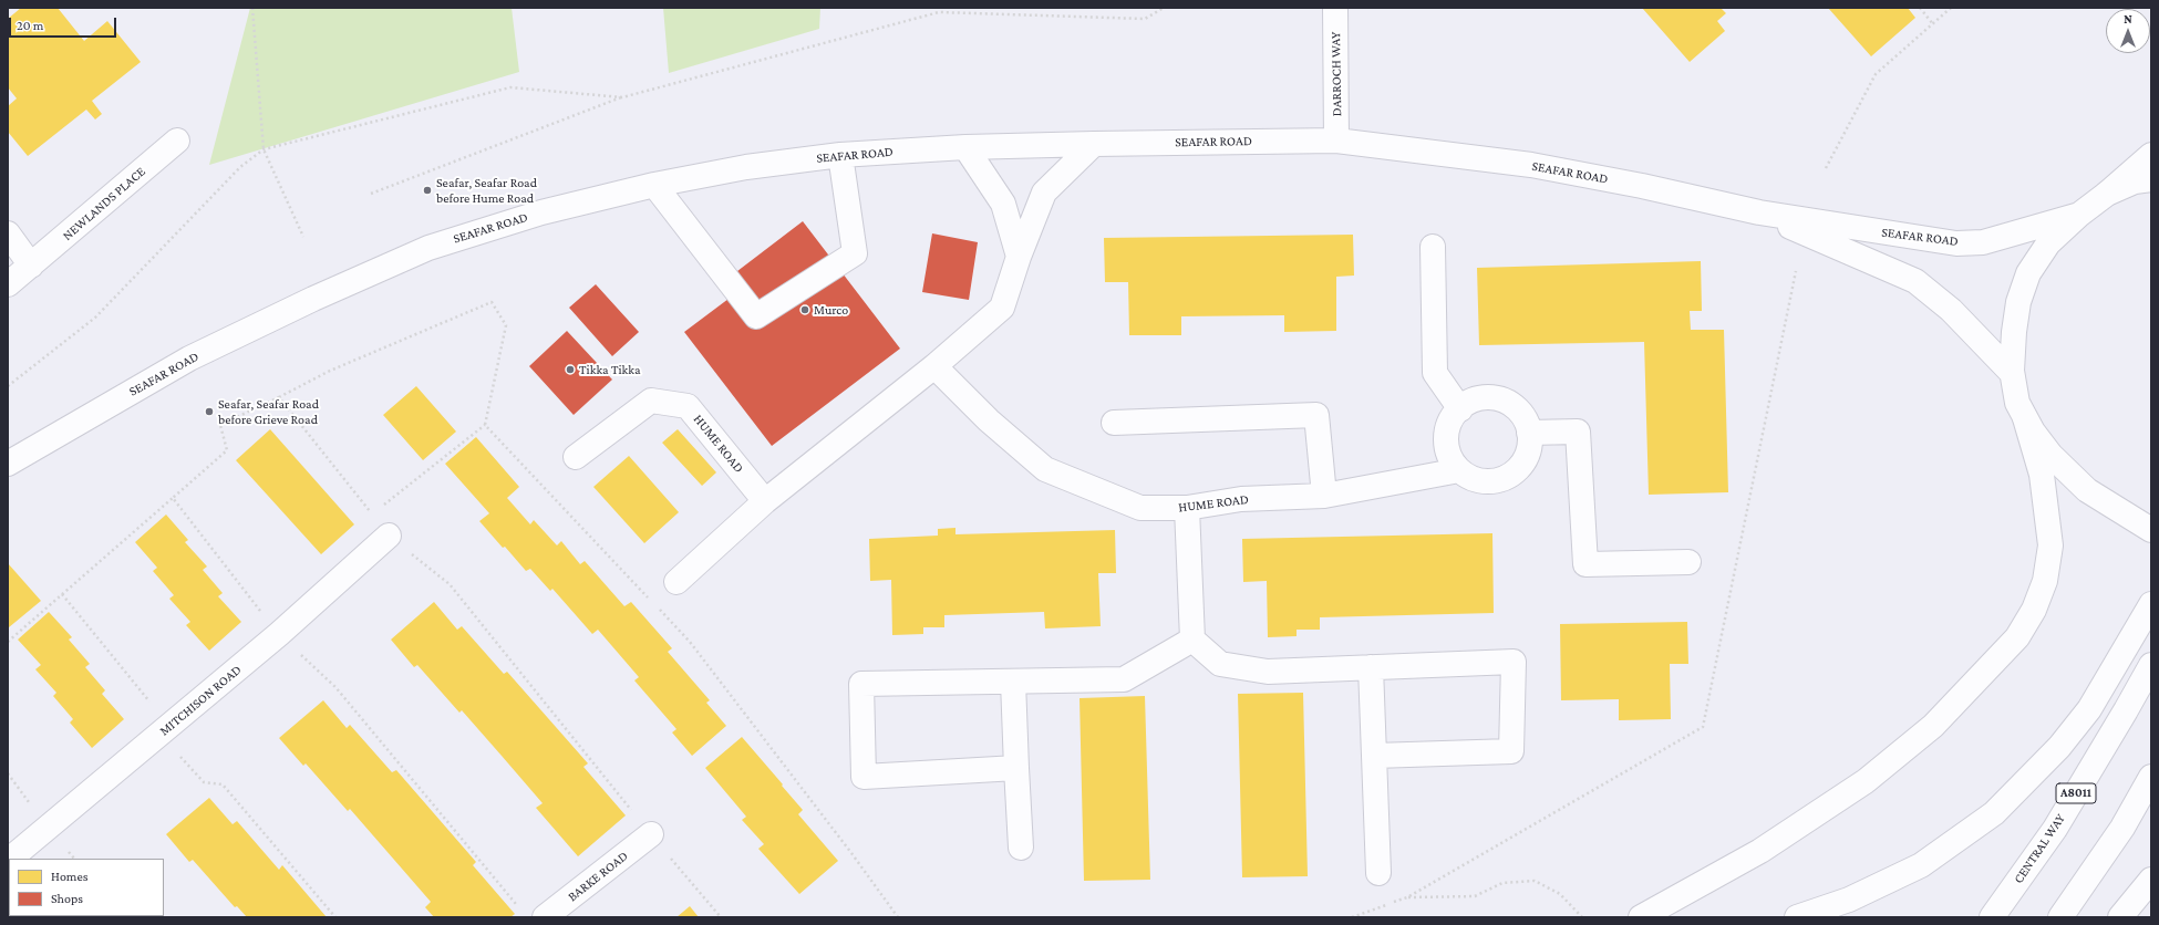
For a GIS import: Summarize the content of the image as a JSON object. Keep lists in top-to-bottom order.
{
  "streets": {
    "street": [
      "DARROCH WAY",
      "SEAFAR ROAD",
      "NEWLANDS PLACE",
      "HUME ROAD",
      "MITCHISON ROAD",
      "A8011",
      "CENTRAL WAY",
      "BARKE ROAD"
    ]
  },
  "crossings": [
    ["DARROCH WAY", "SEAFAR ROAD"]
  ],
  "places": [
    "Seafar, Seafar Road before Hume Road",
    "Murco",
    "Tikka Tikka",
    "Seafar, Seafar Road before Grieve Road"
  ],
  "legend": ["Homes", "Shops"],
  "scale_bar": "20 m",
  "north": "top"
}
